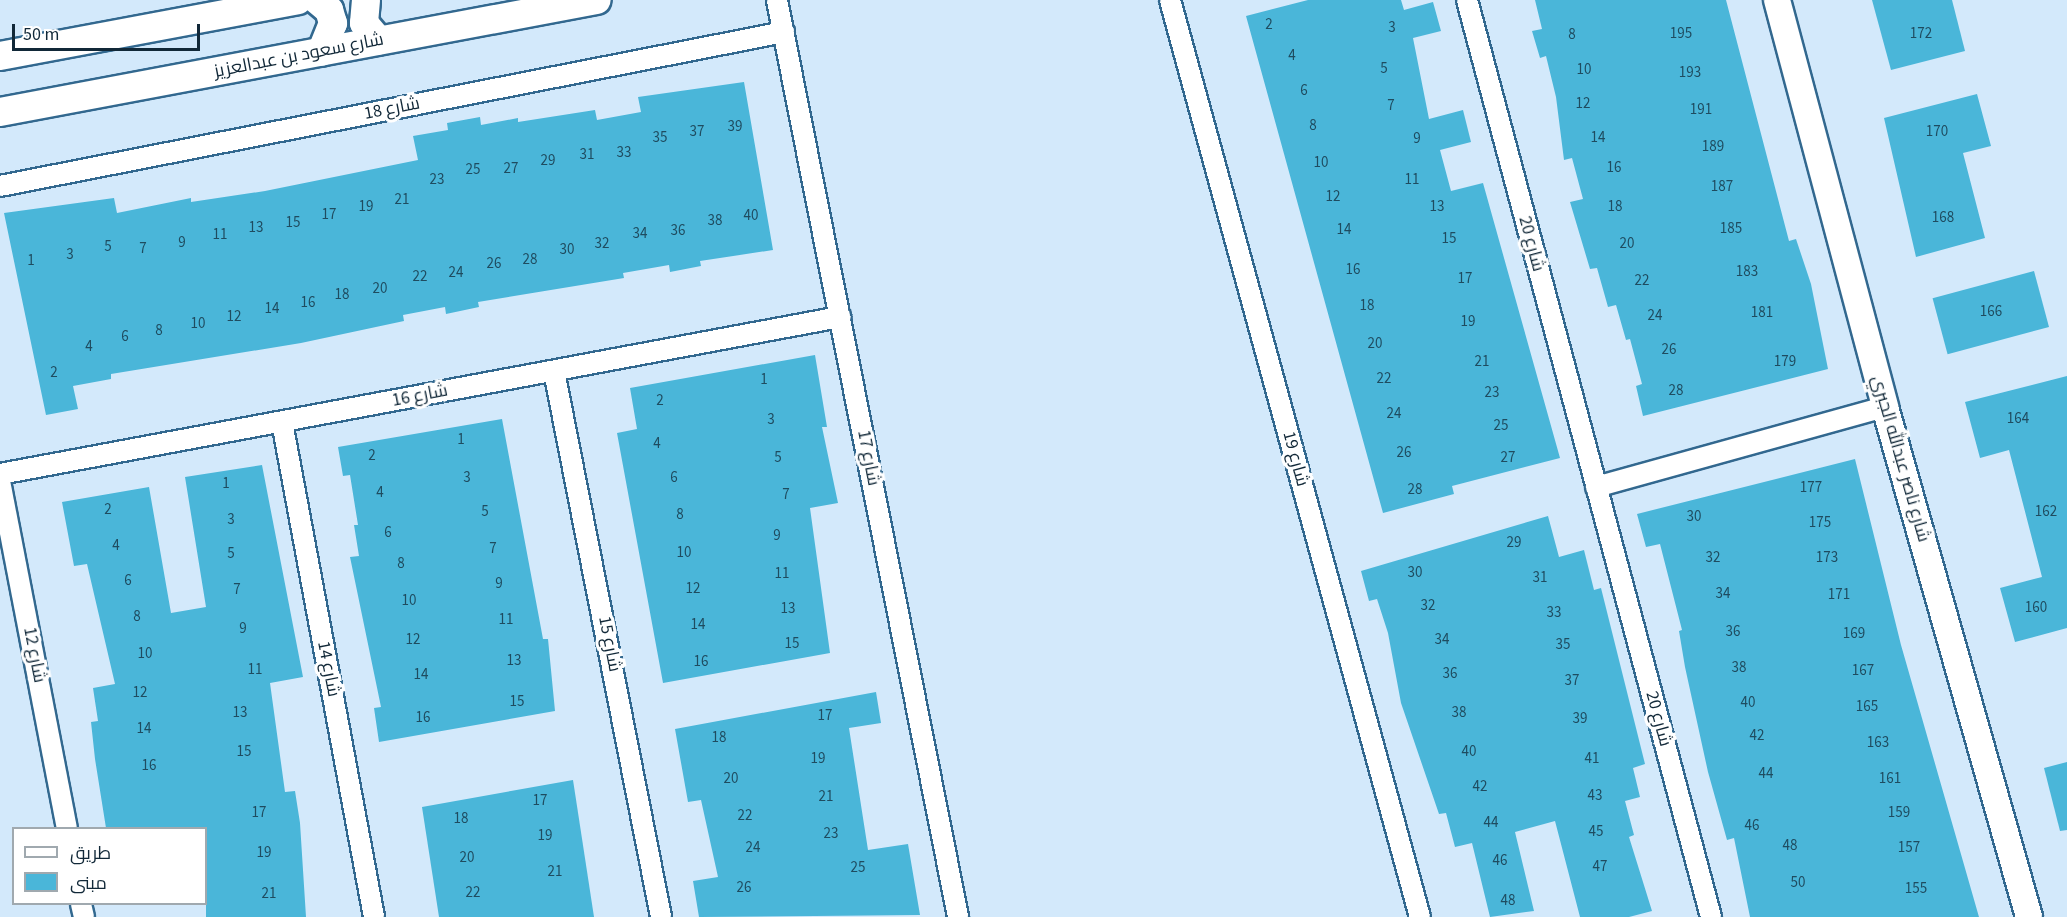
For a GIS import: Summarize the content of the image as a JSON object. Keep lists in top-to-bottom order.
{
  "streets": {
    "main road": ["شارع سعود بن عبدالعزيز"],
    "street": [
      "شارع 18",
      "شارع 20",
      "شارع 16",
      "شارع 17",
      "شارع 19",
      "شارع ناصر عبدالله الجبري",
      "شارع 15",
      "شارع 12",
      "شارع 14"
    ]
  },
  "crossings": [
    ["شارع 18", "شارع 17"],
    ["شارع 16", "شارع 17"],
    ["شارع 16", "شارع 15"],
    ["شارع 16", "شارع 14"]
  ],
  "house_numbers": [
    "2",
    "3",
    "195",
    "172",
    "8",
    "4",
    "5",
    "10",
    "193",
    "6",
    "12",
    "7",
    "191",
    "8",
    "39",
    "37",
    "170",
    "35",
    "14",
    "9",
    "189",
    "33",
    "31",
    "29",
    "10",
    "16",
    "27",
    "25",
    "23",
    "11",
    "187",
    "12",
    "21",
    "19",
    "13",
    "18",
    "17",
    "40",
    "168",
    "38",
    "15",
    "13",
    "185",
    "14",
    "36",
    "34",
    "11",
    "15",
    "9",
    "32",
    "20",
    "5",
    "7",
    "30",
    "3",
    "28",
    "1",
    "26",
    "16",
    "183",
    "24",
    "22",
    "17",
    "22",
    "20",
    "18",
    "16",
    "18",
    "14",
    "166",
    "181",
    "24",
    "12",
    "19",
    "10",
    "8",
    "6",
    "20",
    "4",
    "26",
    "21",
    "179",
    "2",
    "22",
    "1",
    "28",
    "23",
    "2",
    "24",
    "164",
    "3",
    "25",
    "1",
    "4",
    "26",
    "2",
    "5",
    "27",
    "3",
    "6",
    "1",
    "177",
    "28",
    "4",
    "7",
    "2",
    "5",
    "162",
    "8",
    "30",
    "3",
    "175",
    "6",
    "9",
    "29",
    "4",
    "7",
    "10",
    "5",
    "32",
    "173",
    "8",
    "30",
    "11",
    "31",
    "6",
    "9",
    "12",
    "7",
    "34",
    "171",
    "10",
    "32",
    "160",
    "13",
    "33",
    "8",
    "11",
    "14",
    "9",
    "36",
    "169",
    "12",
    "34",
    "15",
    "35",
    "10",
    "13",
    "16",
    "38",
    "11",
    "167",
    "36",
    "14",
    "37",
    "12",
    "15",
    "40",
    "165",
    "13",
    "38",
    "17",
    "16",
    "39",
    "14",
    "42",
    "18",
    "163",
    "15",
    "40",
    "19",
    "41",
    "16",
    "44",
    "20",
    "161",
    "42",
    "43",
    "21",
    "17",
    "17",
    "159",
    "22",
    "18",
    "44",
    "46",
    "45",
    "23",
    "19",
    "48",
    "24",
    "157",
    "19",
    "20",
    "46",
    "47",
    "25",
    "21",
    "50",
    "26",
    "155",
    "22",
    "21",
    "48"
  ],
  "legend": ["طريق", "مبنى"],
  "scale_bar": "50 m"
}
